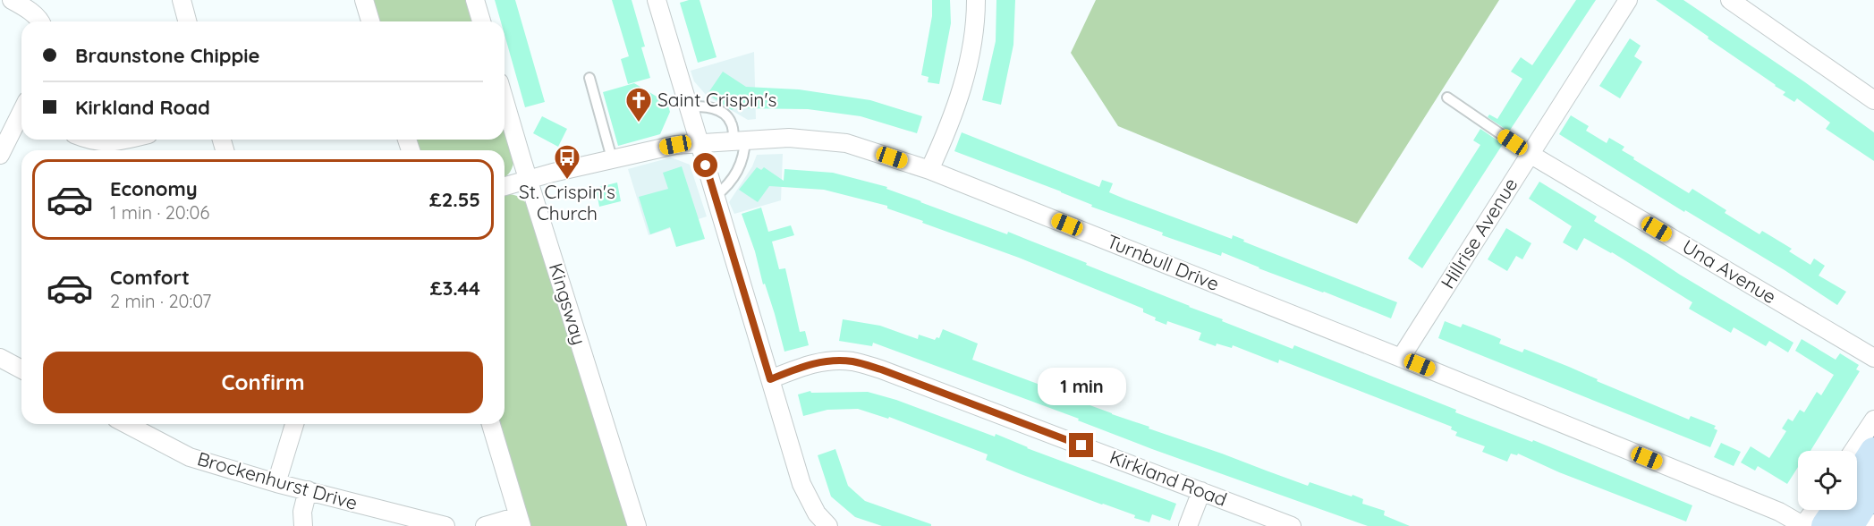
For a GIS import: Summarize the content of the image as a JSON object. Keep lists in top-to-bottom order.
{
  "streets": {
    "street": [
      "Hillrise Avenue",
      "Turnbull Drive",
      "Una Avenue",
      "Kingsway",
      "Kirkland Road",
      "Brockenhurst Drive"
    ]
  },
  "crossings": [
    ["Hillrise Avenue", "Turnbull Drive"],
    ["Hillrise Avenue", "Una Avenue"],
    ["Turnbull Drive", "Kingsway"]
  ],
  "places": {
    "church": ["Saint Crispin's"],
    "bus stop": ["St. Crispin's Church"]
  },
  "page": {
    "banner": ["Braunstone Chippie", "Kirkland Road"],
    "list": [
      {
        "name": "Economy",
        "note": "1 min · 20:06",
        "value": "£2.55"
      },
      {
        "name": "Comfort",
        "note": "2 min · 20:07",
        "value": "£3.44"
      }
    ],
    "buttons": "Confirm",
    "bubble": "1 min"
  }
}
